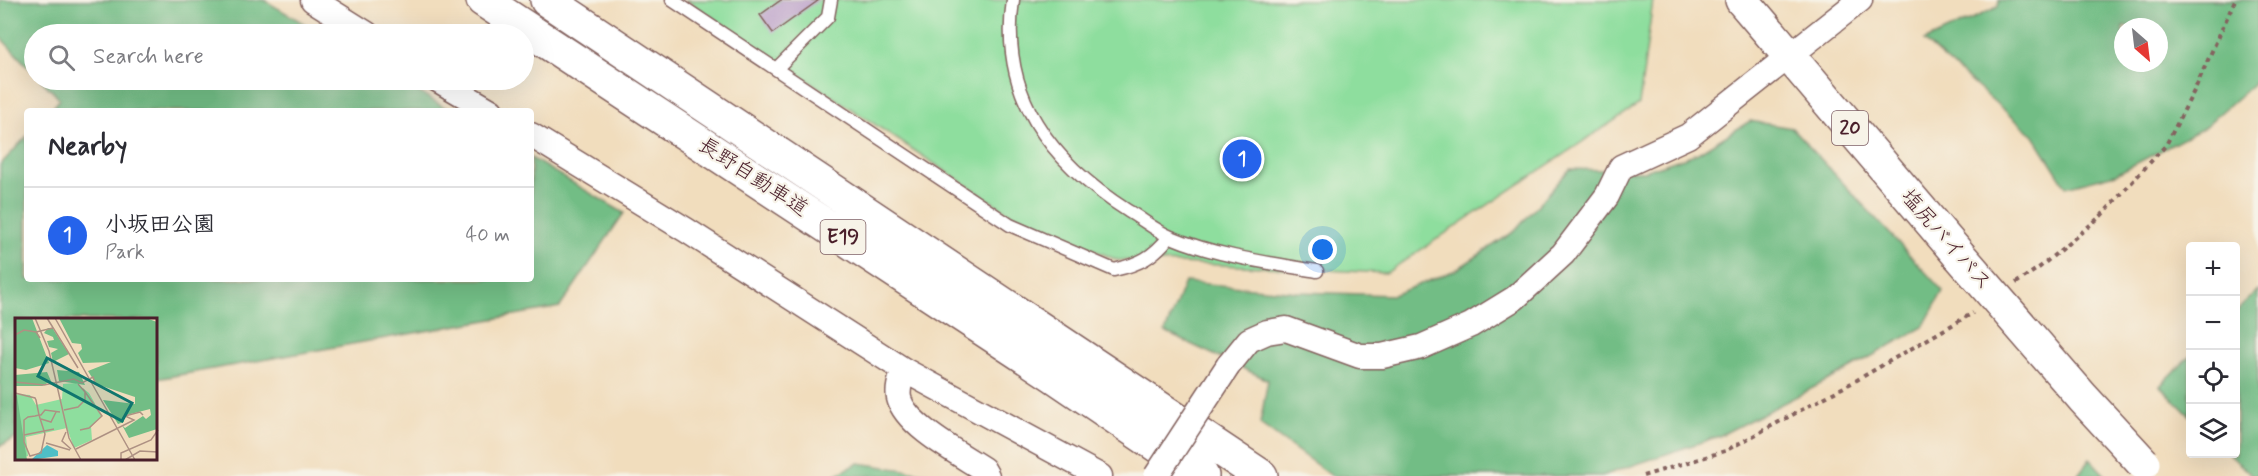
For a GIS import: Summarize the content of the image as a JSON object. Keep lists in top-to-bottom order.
{
  "streets": {
    "highway": [
      "20",
      "長野自動車道",
      "E19",
      "塩尻バイパス"
    ]
  },
  "north": "bottom right",
  "page": {
    "search": "Search here",
    "heading": "Nearby",
    "pins": "1",
    "list": [
      {
        "mark": "1",
        "name": "小坂田公園",
        "note": "Park",
        "value": "40 m"
      }
    ],
    "map_buttons": ["+", "−"]
  }
}
